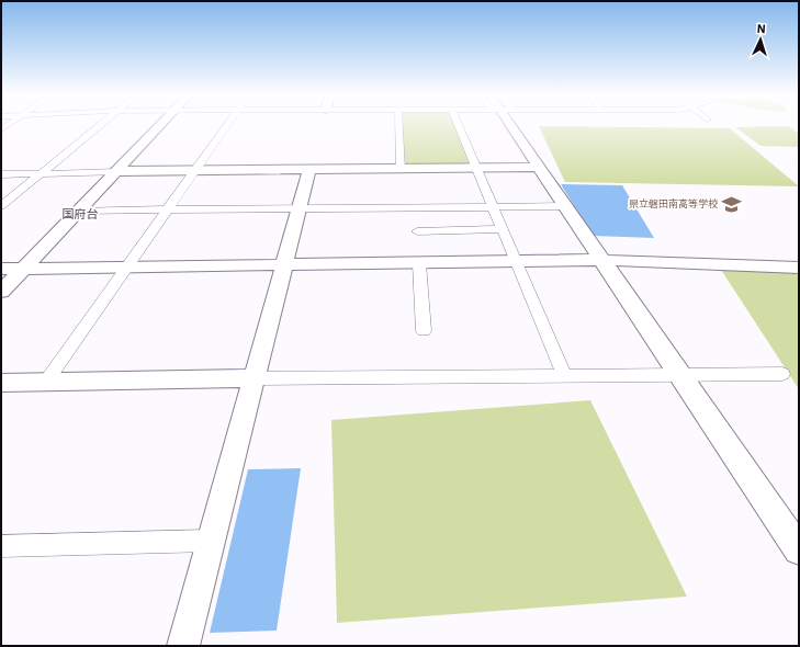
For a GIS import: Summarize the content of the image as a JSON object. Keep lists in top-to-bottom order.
{
  "districts": ["国府台"],
  "places": {
    "school or university": ["県立磐田南高等学校"]
  },
  "north": "top"
}
